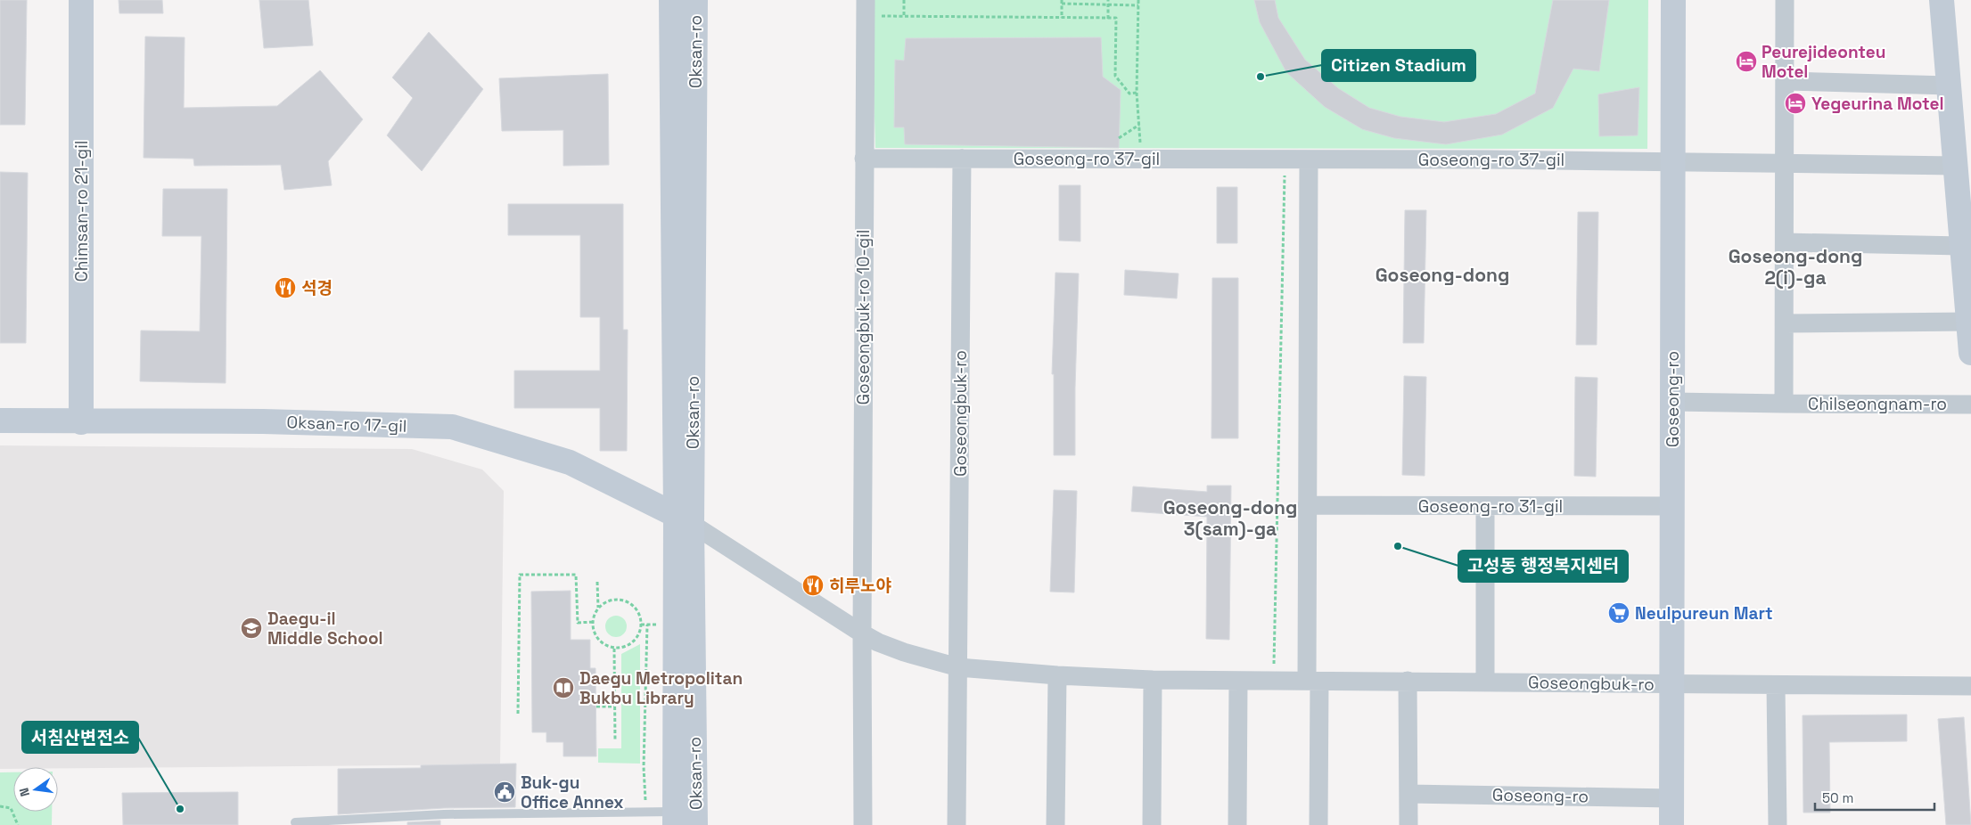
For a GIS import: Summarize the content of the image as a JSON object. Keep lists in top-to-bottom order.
{
  "streets": {
    "street": [
      "Oksan-ro",
      "Goseong-ro 37-gil",
      "Chimsan-ro 21-gil",
      "Goseongbuk-ro 10-gil",
      "Goseong-ro",
      "Chilseongnam-ro",
      "Goseongbuk-ro",
      "Oksan-ro 17-gil",
      "Goseong-ro 31-gil"
    ]
  },
  "crossings": [
    ["Oksan-ro", "Goseongbuk-ro"],
    ["Oksan-ro", "Oksan-ro 17-gil"],
    ["Goseong-ro 37-gil", "Goseongbuk-ro 10-gil"],
    ["Goseong-ro 37-gil", "Goseong-ro"],
    ["Goseong-ro 37-gil", "Goseongbuk-ro"],
    ["Chimsan-ro 21-gil", "Oksan-ro 17-gil"],
    ["Goseongbuk-ro 10-gil", "Goseongbuk-ro"],
    ["Goseong-ro", "Chilseongnam-ro"],
    ["Goseong-ro", "Goseongbuk-ro"],
    ["Goseong-ro", "Goseong-ro 31-gil"],
    ["Goseongbuk-ro", "Oksan-ro 17-gil"]
  ],
  "districts": ["Goseong-dong 2(i)-ga", "Goseong-dong", "Goseong-dong 3(sam)-ga"],
  "places": {
    "hotel": ["Peurejideonteu Motel", "Yegeurina Motel"],
    "other": ["Citizen Stadium", "고성동 행정복지센터", "서침산변전소"],
    "restaurant": ["석경", "히루노야"],
    "supermarket": ["Neulpureun Mart"],
    "school or university": ["Daegu-il Middle School"],
    "library": ["Daegu Metropolitan Bukbu Library"],
    "public building": ["Buk-gu Office Annex"]
  },
  "scale_bar": "50 m",
  "north": "left"
}
